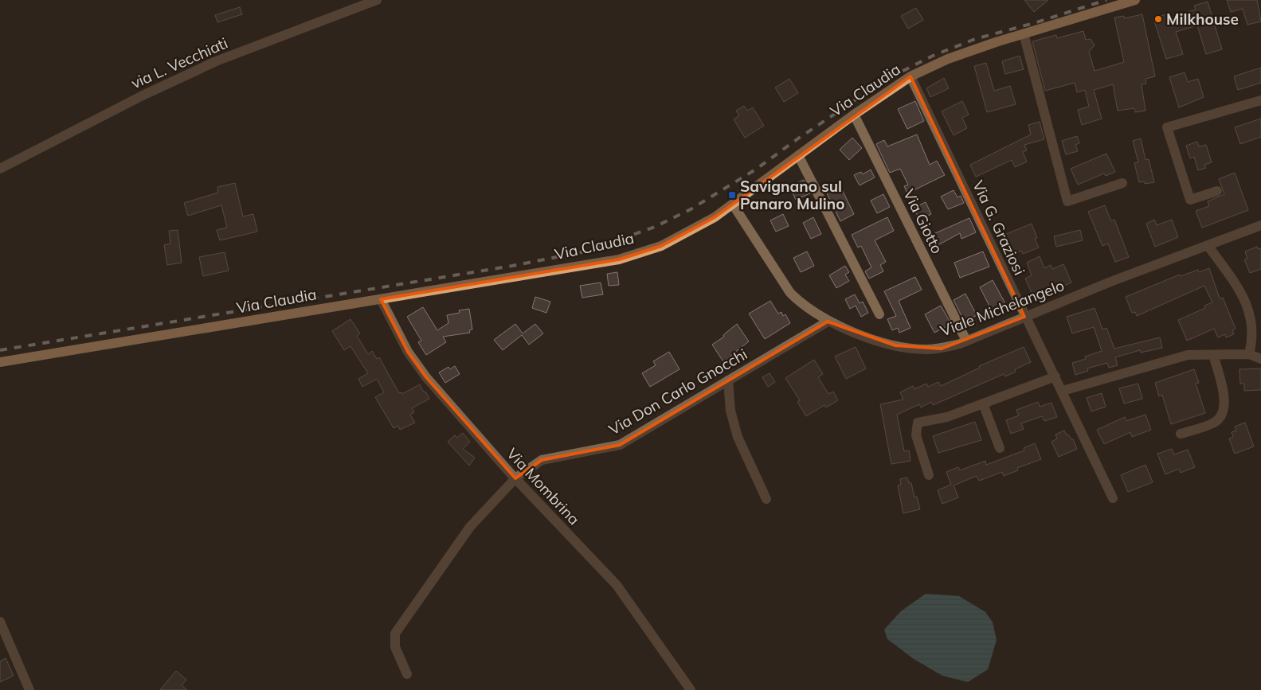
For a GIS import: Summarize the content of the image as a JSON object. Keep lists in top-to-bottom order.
{
  "streets": {
    "main road": ["Via Claudia"],
    "street": [
      "via L. Vecchiati",
      "Via Giotto",
      "Via G. Graziosi",
      "Viale Michelangelo",
      "Via Don Carlo Gnocchi",
      "Via Mombrina"
    ]
  },
  "crossings": [
    ["Via Claudia", "Via Giotto"],
    ["Via Claudia", "Via G. Graziosi"],
    ["Via Claudia", "Viale Michelangelo"],
    ["Via Claudia", "Via Mombrina"],
    ["Via Giotto", "Viale Michelangelo"],
    ["Via G. Graziosi", "Viale Michelangelo"],
    ["Viale Michelangelo", "Via Don Carlo Gnocchi"],
    ["Via Don Carlo Gnocchi", "Via Mombrina"]
  ],
  "places": {
    "other": ["Milkhouse"],
    "transit": ["Savignano sul Panaro Mulino"]
  }
}
